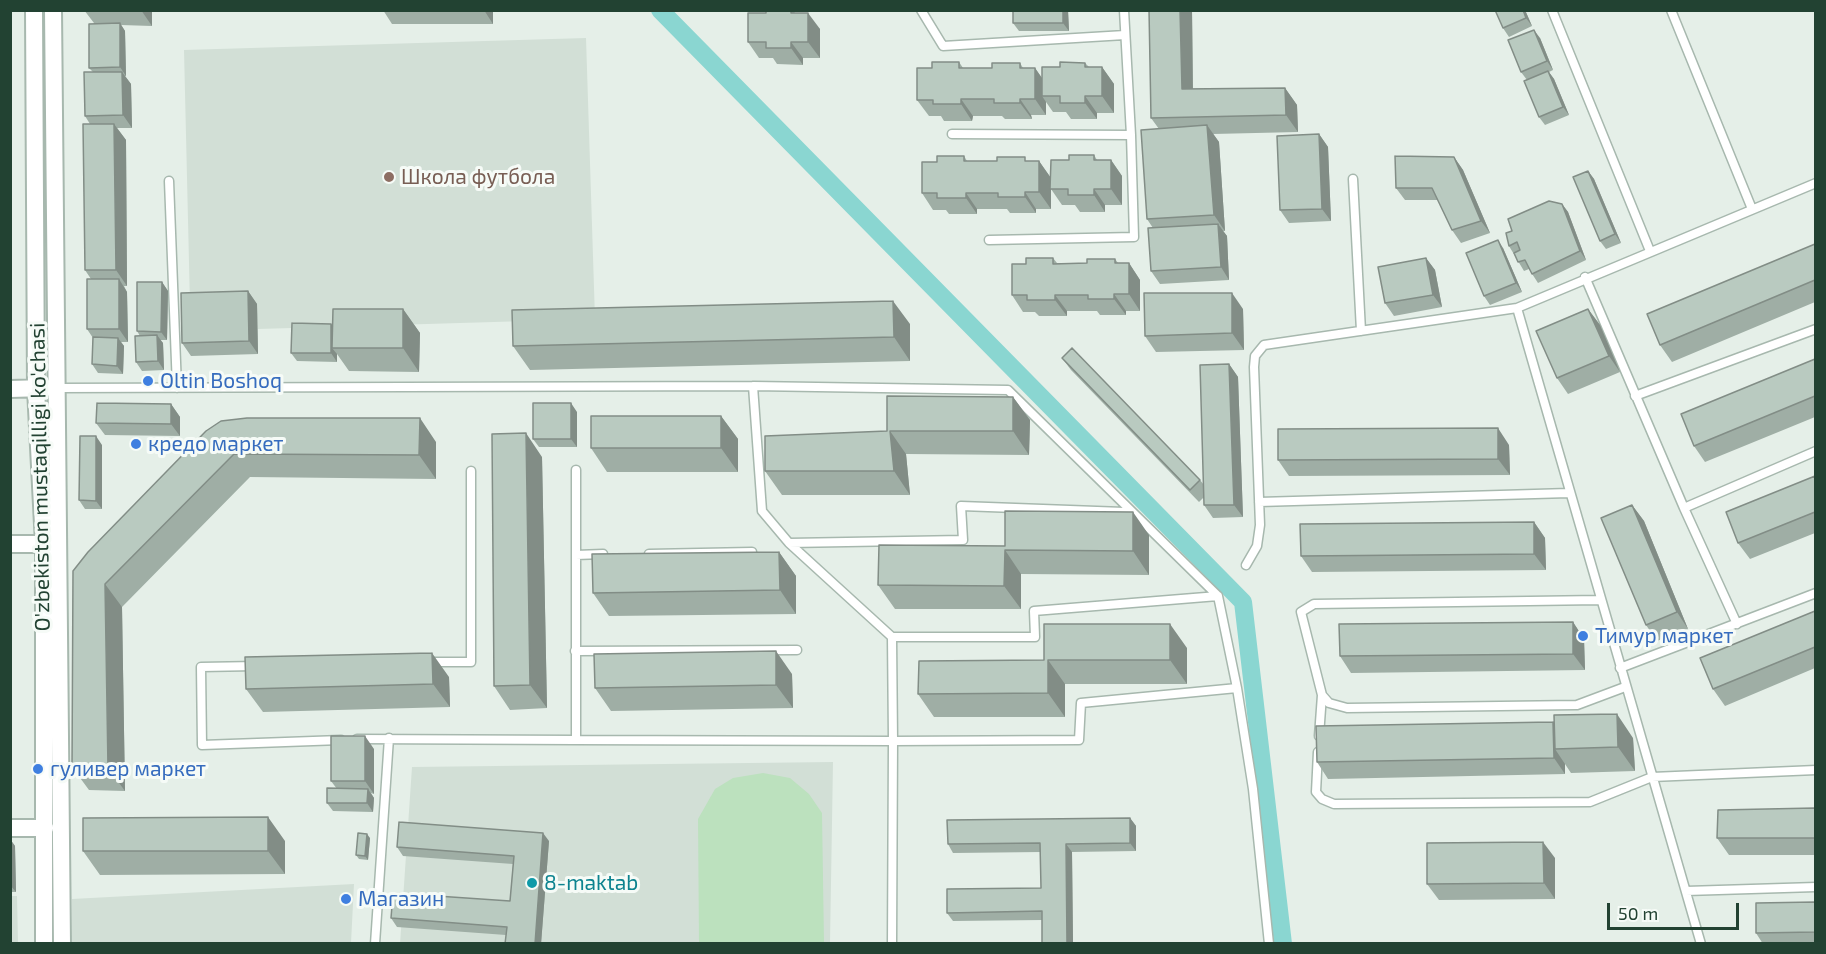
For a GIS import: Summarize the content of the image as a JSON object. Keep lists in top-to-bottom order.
{
  "streets": {
    "street": ["O'zbekiston mustaqilligi ko'chasi"]
  },
  "places": [
    "Школа футбола",
    "Oltin Boshoq",
    "кредо маркет",
    "Тимур маркет",
    "гуливер маркет",
    "8-maktab",
    "Магазин"
  ],
  "scale_bar": "50 m"
}
